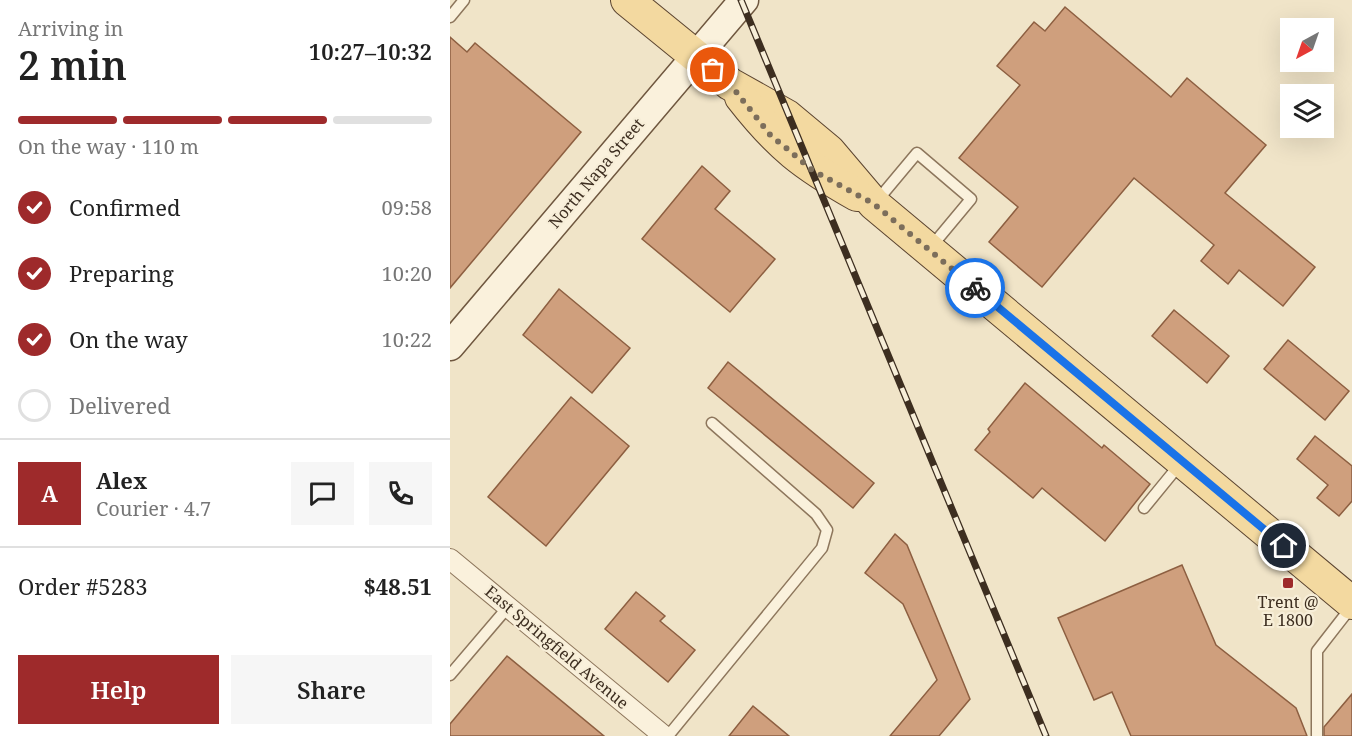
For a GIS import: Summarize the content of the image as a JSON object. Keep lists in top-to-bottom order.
{
  "streets": {
    "main road": ["North Napa Street"],
    "street": ["East Springfield Avenue"]
  },
  "places": {
    "transit": ["Trent @ E 1800"]
  },
  "north": "bottom left",
  "page": {
    "heading": ["2 min", "Arriving in", "10:27–10:32"],
    "panel": [
      "Alex",
      "Courier · 4.7",
      "Order #5283",
      "$48.51"
    ],
    "bar": "On the way · 110 m",
    "list": [
      ["Confirmed", "09:58"],
      ["Preparing", "10:20"],
      ["On the way", "10:22"],
      "Delivered"
    ],
    "round": "A",
    "buttons": ["Help", "Share"]
  }
}
